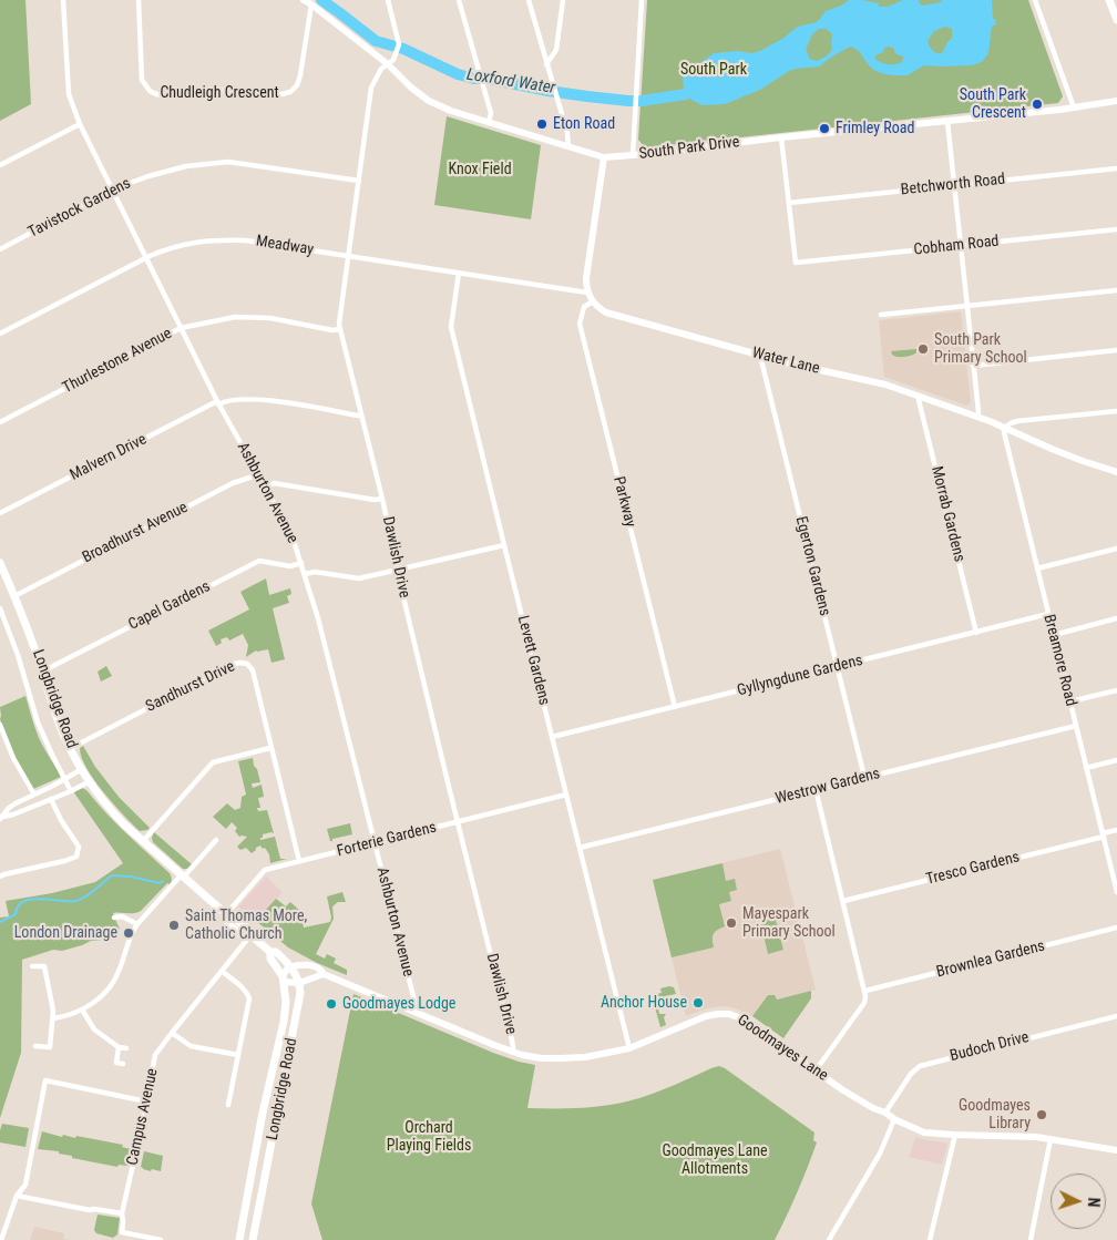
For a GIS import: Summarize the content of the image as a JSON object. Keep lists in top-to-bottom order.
{
  "streets": {
    "main road": ["Longbridge Road"],
    "street": [
      "Chudleigh Crescent",
      "South Park Drive",
      "Betchworth Road",
      "Tavistock Gardens",
      "Meadway",
      "Cobham Road",
      "Thurlestone Avenue",
      "Water Lane",
      "Malvern Drive",
      "Ashburton Avenue",
      "Parkway",
      "Morrab Gardens",
      "Broadhurst Avenue",
      "Dawlish Drive",
      "Egerton Gardens",
      "Capel Gardens",
      "Levett Gardens",
      "Breamore Road",
      "Gyllyngdune Gardens",
      "Sandhurst Drive",
      "Westrow Gardens",
      "Forterie Gardens",
      "Tresco Gardens",
      "Brownlea Gardens",
      "Budoch Drive",
      "Goodmayes Lane",
      "Campus Avenue"
    ]
  },
  "crossings": [
    ["Chudleigh Crescent", "South Park Drive"],
    ["South Park Drive", "Dawlish Drive"],
    ["Betchworth Road", "Cobham Road"],
    ["Tavistock Gardens", "Ashburton Avenue"],
    ["Tavistock Gardens", "Dawlish Drive"],
    ["Meadway", "Water Lane"],
    ["Meadway", "Ashburton Avenue"],
    ["Meadway", "Dawlish Drive"],
    ["Meadway", "Levett Gardens"],
    ["Thurlestone Avenue", "Ashburton Avenue"],
    ["Thurlestone Avenue", "Dawlish Drive"],
    ["Water Lane", "Parkway"],
    ["Water Lane", "Morrab Gardens"],
    ["Water Lane", "Egerton Gardens"],
    ["Water Lane", "Breamore Road"],
    ["Malvern Drive", "Ashburton Avenue"],
    ["Malvern Drive", "Dawlish Drive"],
    ["Ashburton Avenue", "Broadhurst Avenue"],
    ["Ashburton Avenue", "Capel Gardens"],
    ["Ashburton Avenue", "Forterie Gardens"],
    ["Ashburton Avenue", "Goodmayes Lane"],
    ["Parkway", "Gyllyngdune Gardens"],
    ["Morrab Gardens", "Gyllyngdune Gardens"],
    ["Broadhurst Avenue", "Longbridge Road"],
    ["Dawlish Drive", "Forterie Gardens"],
    ["Dawlish Drive", "Goodmayes Lane"],
    ["Egerton Gardens", "Gyllyngdune Gardens"],
    ["Egerton Gardens", "Westrow Gardens"],
    ["Capel Gardens", "Longbridge Road"],
    ["Levett Gardens", "Gyllyngdune Gardens"],
    ["Levett Gardens", "Westrow Gardens"],
    ["Levett Gardens", "Forterie Gardens"],
    ["Levett Gardens", "Goodmayes Lane"],
    ["Breamore Road", "Gyllyngdune Gardens"],
    ["Breamore Road", "Westrow Gardens"],
    ["Breamore Road", "Tresco Gardens"],
    ["Sandhurst Drive", "Longbridge Road"],
    ["Sandhurst Drive", "Forterie Gardens"],
    ["Longbridge Road", "Forterie Gardens"],
    ["Longbridge Road", "Goodmayes Lane"],
    ["Longbridge Road", "Campus Avenue"],
    ["Budoch Drive", "Goodmayes Lane"]
  ],
  "water": ["Loxford Water"],
  "parks": [
    "South Park",
    "Knox Field",
    "Orchard Playing Fields",
    "Goodmayes Lane Allotments"
  ],
  "places": [
    "South Park Crescent",
    "Eton Road",
    "Frimley Road",
    "South Park Primary School",
    "Mayespark Primary School",
    "Saint Thomas More, Catholic Church",
    "London Drainage",
    "Anchor House",
    "Goodmayes Lodge",
    "Goodmayes Library"
  ],
  "north": "right"
}
